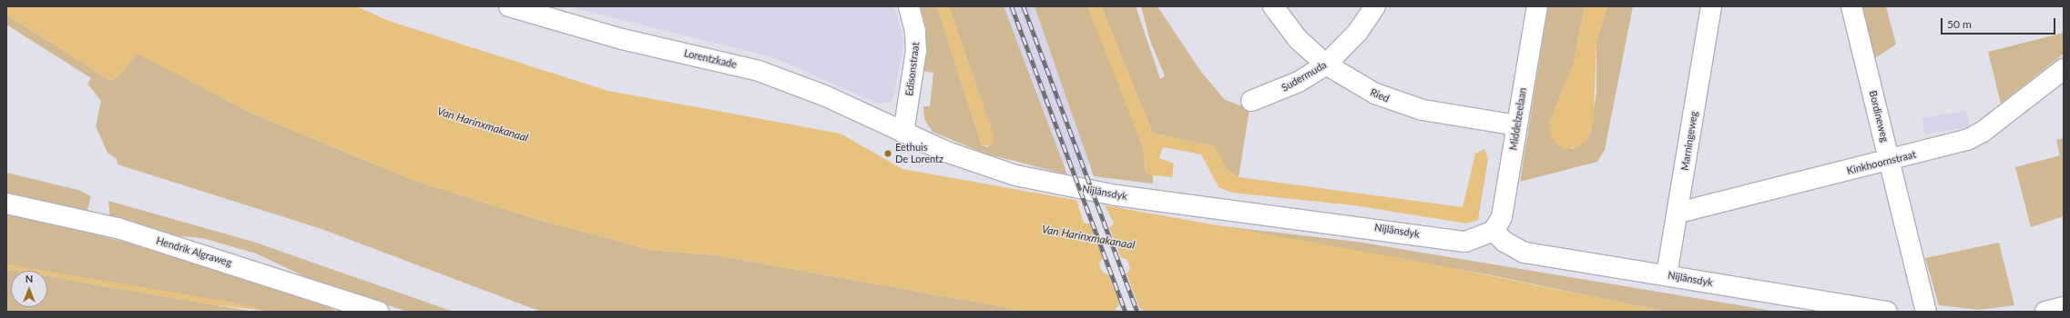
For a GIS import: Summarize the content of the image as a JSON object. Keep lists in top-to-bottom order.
{
  "streets": {
    "street": [
      "Lorentzkade",
      "Edisonstraat",
      "Sudermuda",
      "Ried",
      "Bordineweg",
      "Middelzeelaan",
      "Marningeweg",
      "Kinkhoornstraat",
      "Nijlânsdyk",
      "Hendrik Algraweg"
    ]
  },
  "crossings": [
    ["Lorentzkade", "Edisonstraat"],
    ["Lorentzkade", "Nijlânsdyk"],
    ["Edisonstraat", "Nijlânsdyk"],
    ["Sudermuda", "Ried"],
    ["Ried", "Middelzeelaan"],
    ["Bordineweg", "Kinkhoornstraat"],
    ["Middelzeelaan", "Nijlânsdyk"],
    ["Marningeweg", "Kinkhoornstraat"],
    ["Marningeweg", "Nijlânsdyk"]
  ],
  "water": ["Van Harinxmakanaal"],
  "places": ["Eethuis De Lorentz"],
  "scale_bar": "50 m",
  "north": "top"
}
